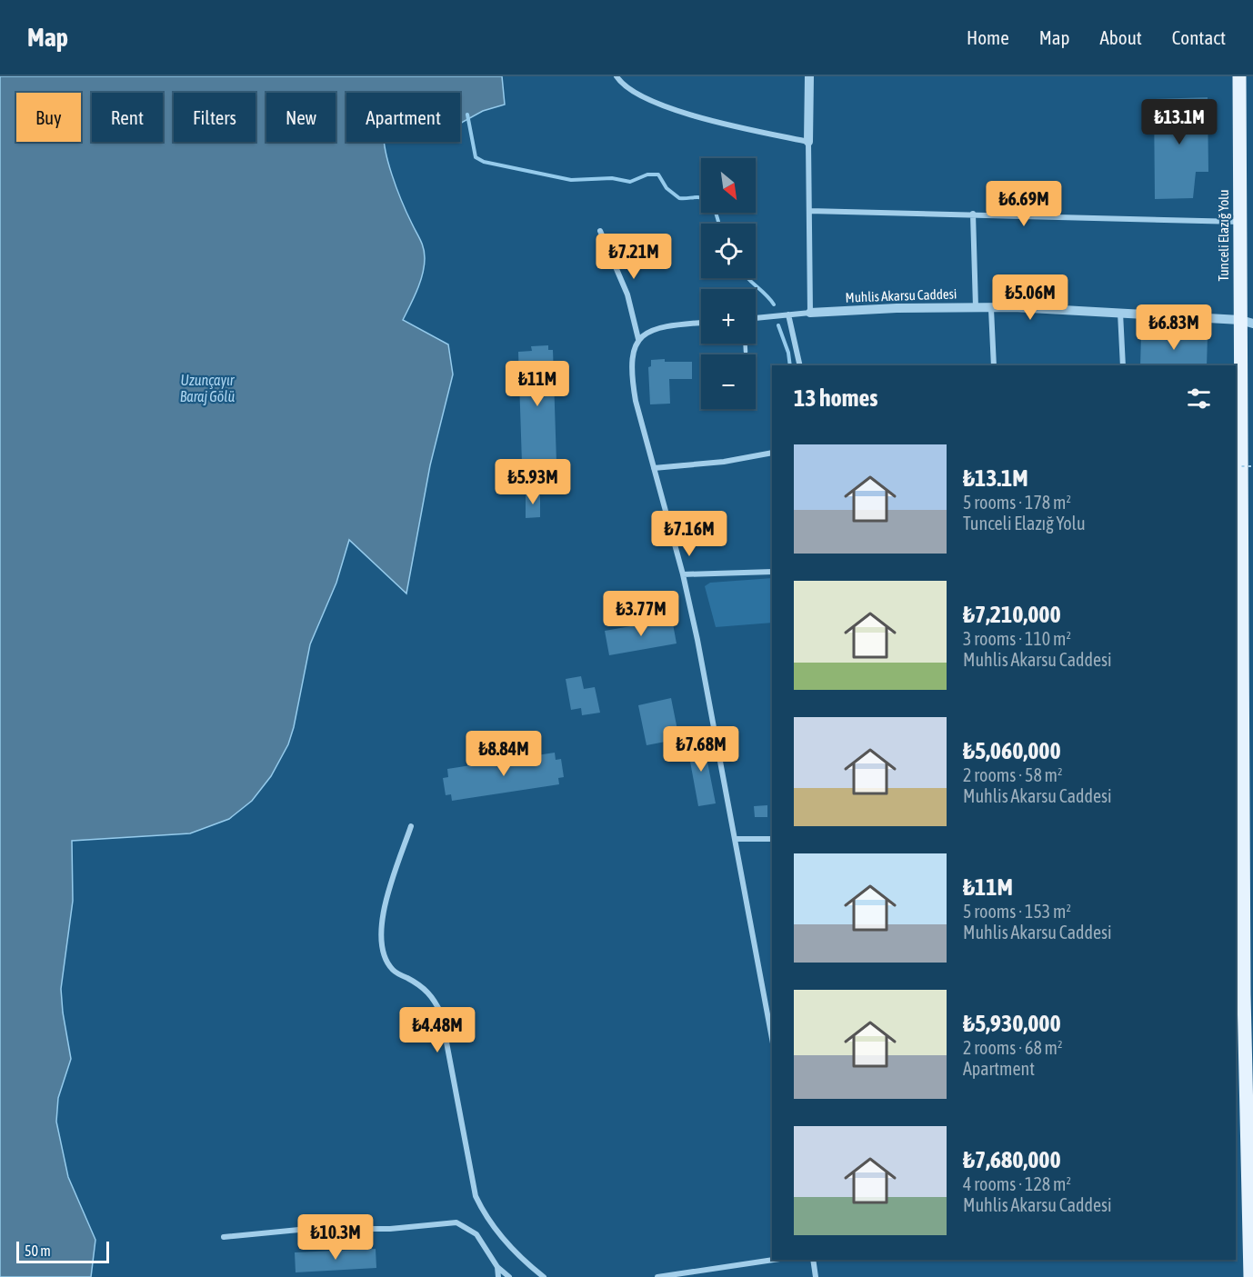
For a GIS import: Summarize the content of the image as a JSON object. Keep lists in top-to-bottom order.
{
  "streets": {
    "main road": ["Tunceli Elazığ Yolu"],
    "street": ["Muhlis Akarsu Caddesi"]
  },
  "crossings": [
    ["Tunceli Elazığ Yolu", "Muhlis Akarsu Caddesi"]
  ],
  "water": ["Uzunçayır Baraj Gölü"],
  "scale_bar": "50 m",
  "north": "bottom right",
  "page": {
    "header": "Map",
    "nav": [
      "Home",
      "Map",
      "About",
      "Contact"
    ],
    "chip": [
      "Buy",
      "Rent",
      "Filters",
      "New",
      "Apartment"
    ],
    "price": [
      "₺13.1M",
      "₺6.69M",
      "₺7.21M",
      "₺5.06M",
      "₺6.83M",
      "₺11M",
      "₺5.93M",
      "₺7.16M",
      "₺3.77M",
      "₺7.68M",
      "₺8.84M",
      "₺4.48M",
      "₺10.3M"
    ],
    "map_buttons": ["+", "−"],
    "heading": "13 homes",
    "list": [
      {
        "name": "₺13.1M",
        "note": "5 rooms · 178 m² · Tunceli Elazığ Yolu"
      },
      {
        "name": "₺7,210,000",
        "note": "3 rooms · 110 m² · Muhlis Akarsu Caddesi"
      },
      {
        "name": "₺5,060,000",
        "note": "2 rooms · 58 m² · Muhlis Akarsu Caddesi"
      },
      {
        "name": "₺11M",
        "note": "5 rooms · 153 m² · Muhlis Akarsu Caddesi"
      },
      {
        "name": "₺5,930,000",
        "note": "2 rooms · 68 m² · Apartment"
      },
      {
        "name": "₺7,680,000",
        "note": "4 rooms · 128 m² · Muhlis Akarsu Caddesi"
      }
    ],
    "scale": "50 m"
  }
}
